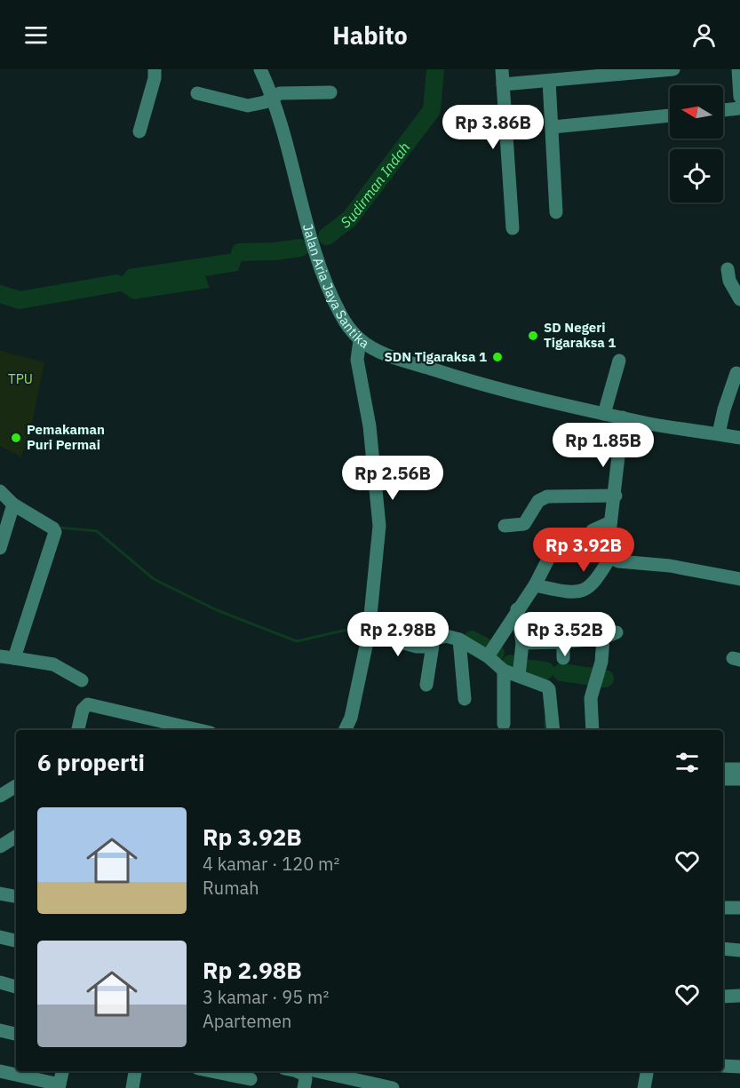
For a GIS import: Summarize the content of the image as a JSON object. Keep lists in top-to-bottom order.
{
  "streets": {
    "street": ["Jalan Aria Jaya Santika"]
  },
  "water": ["Sudirman Indah"],
  "parks": ["TPU"],
  "places": ["SD Negeri Tigaraksa 1", "SDN Tigaraksa 1", "Pemakaman Puri Permai"],
  "north": "left",
  "page": {
    "header": "Habito",
    "price": [
      "Rp 3.86B",
      "Rp 1.85B",
      "Rp 2.56B",
      "Rp 3.92B",
      "Rp 2.98B",
      "Rp 3.52B"
    ],
    "heading": "6 properti",
    "list": [
      {
        "name": "Rp 3.92B",
        "note": "4 kamar · 120 m² · Rumah"
      },
      {
        "name": "Rp 2.98B",
        "note": "3 kamar · 95 m² · Apartemen"
      }
    ]
  }
}
